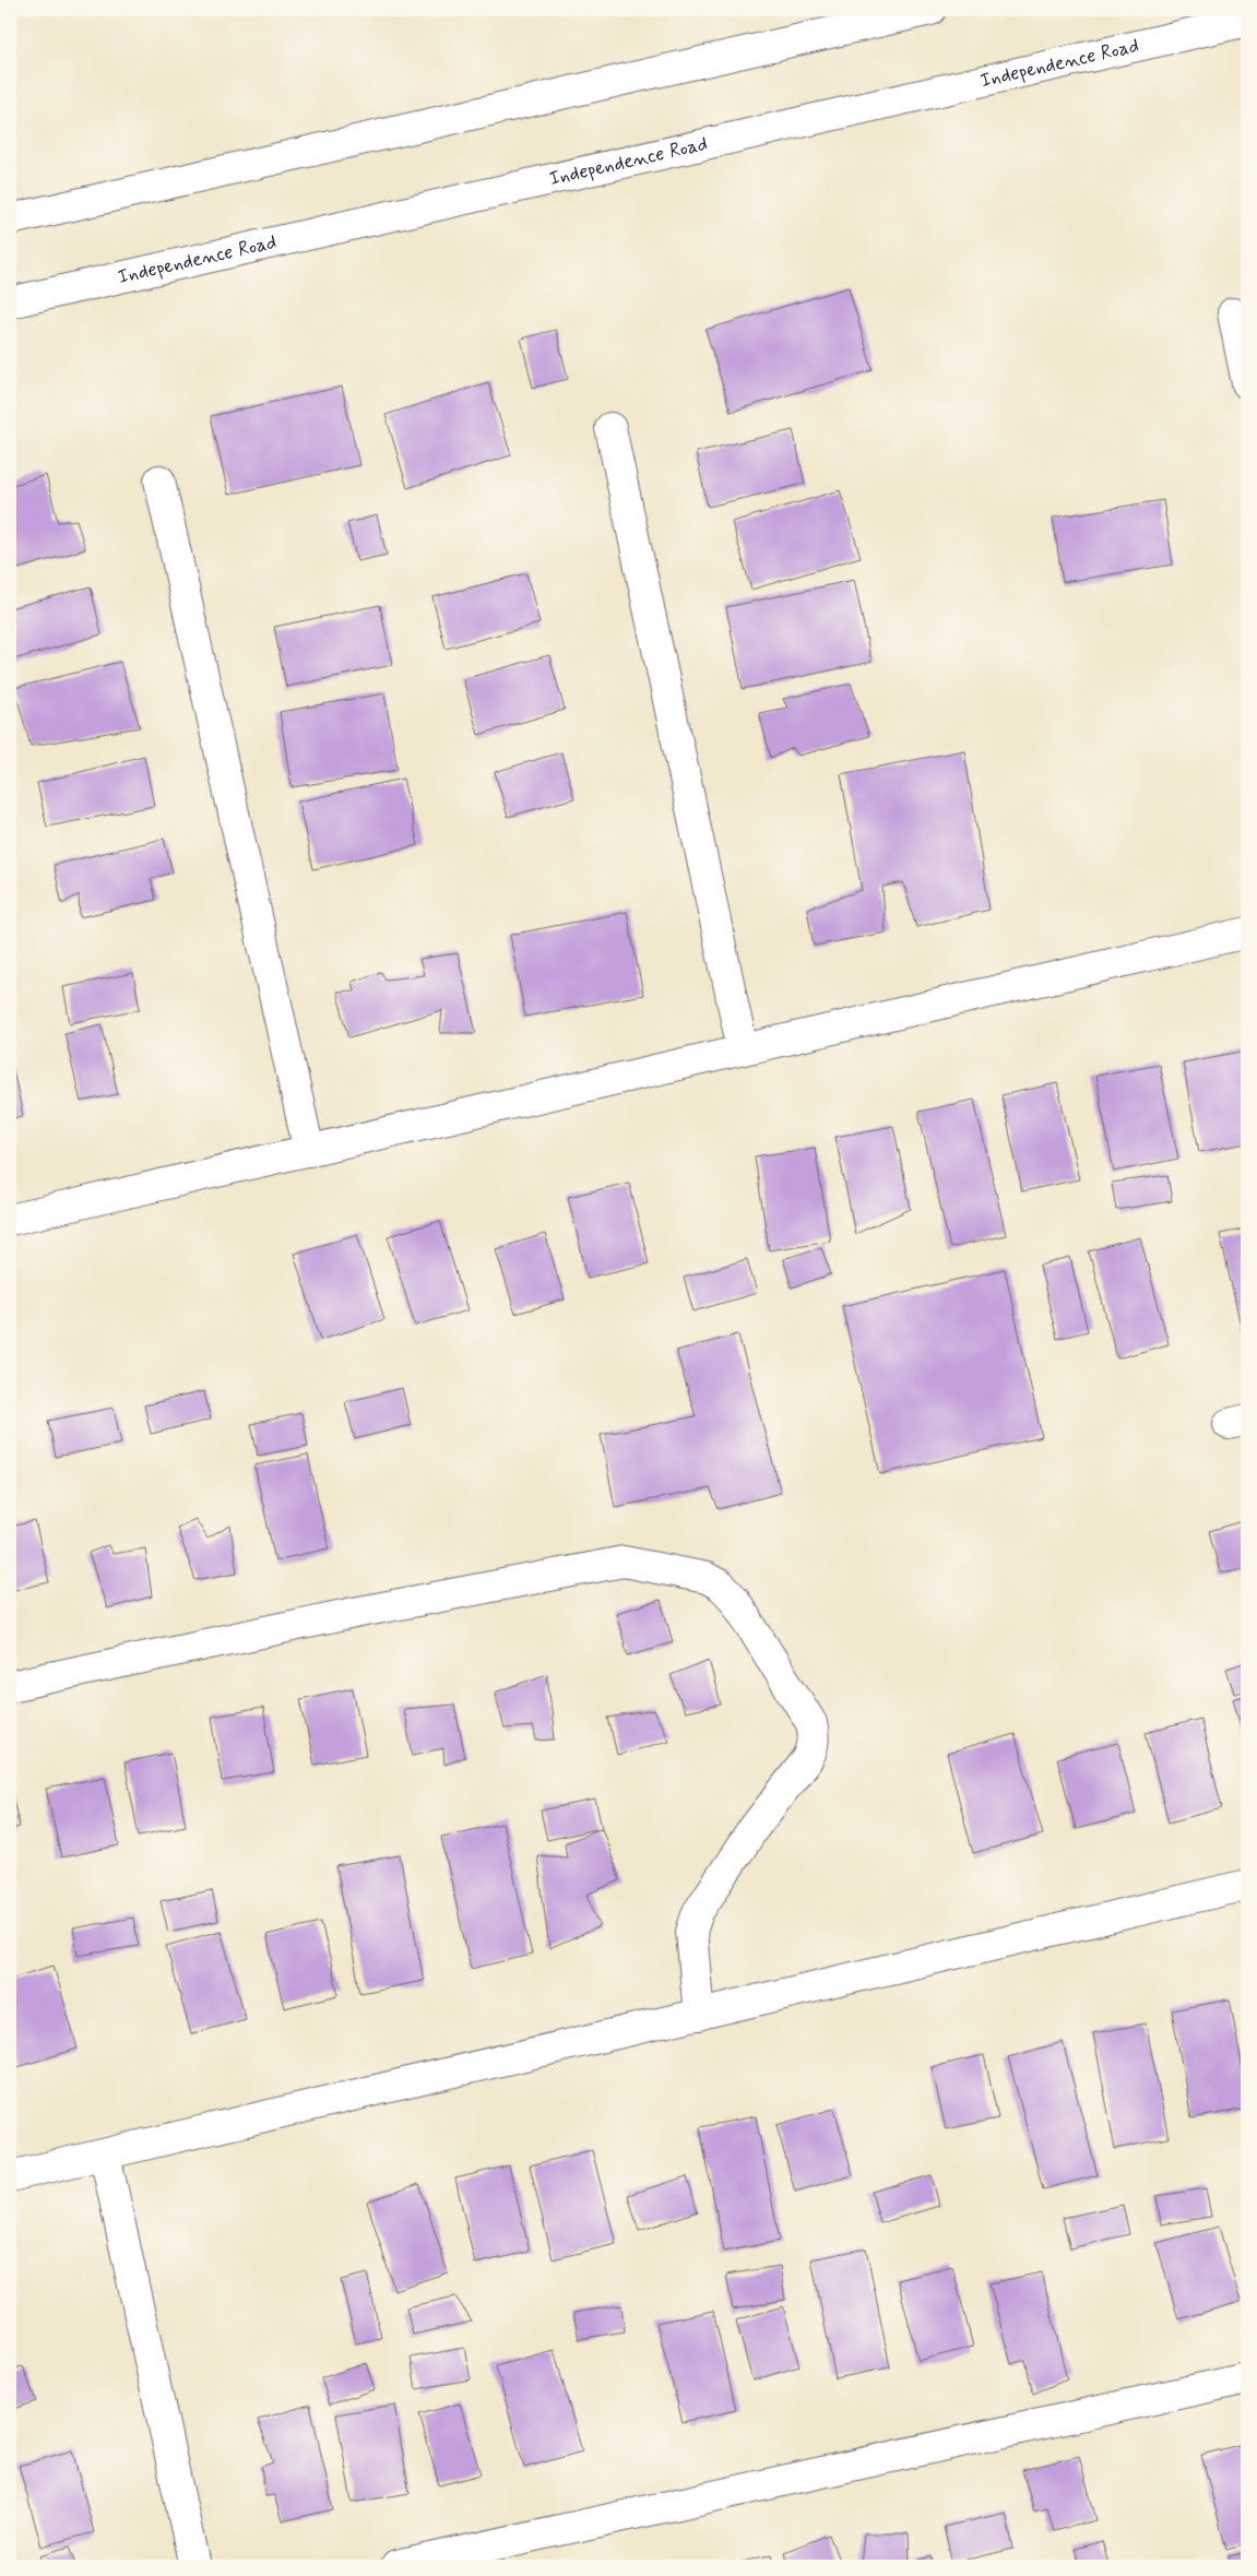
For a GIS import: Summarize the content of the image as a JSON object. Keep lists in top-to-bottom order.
{
  "streets": {
    "street": ["Independence Road"]
  }
}
